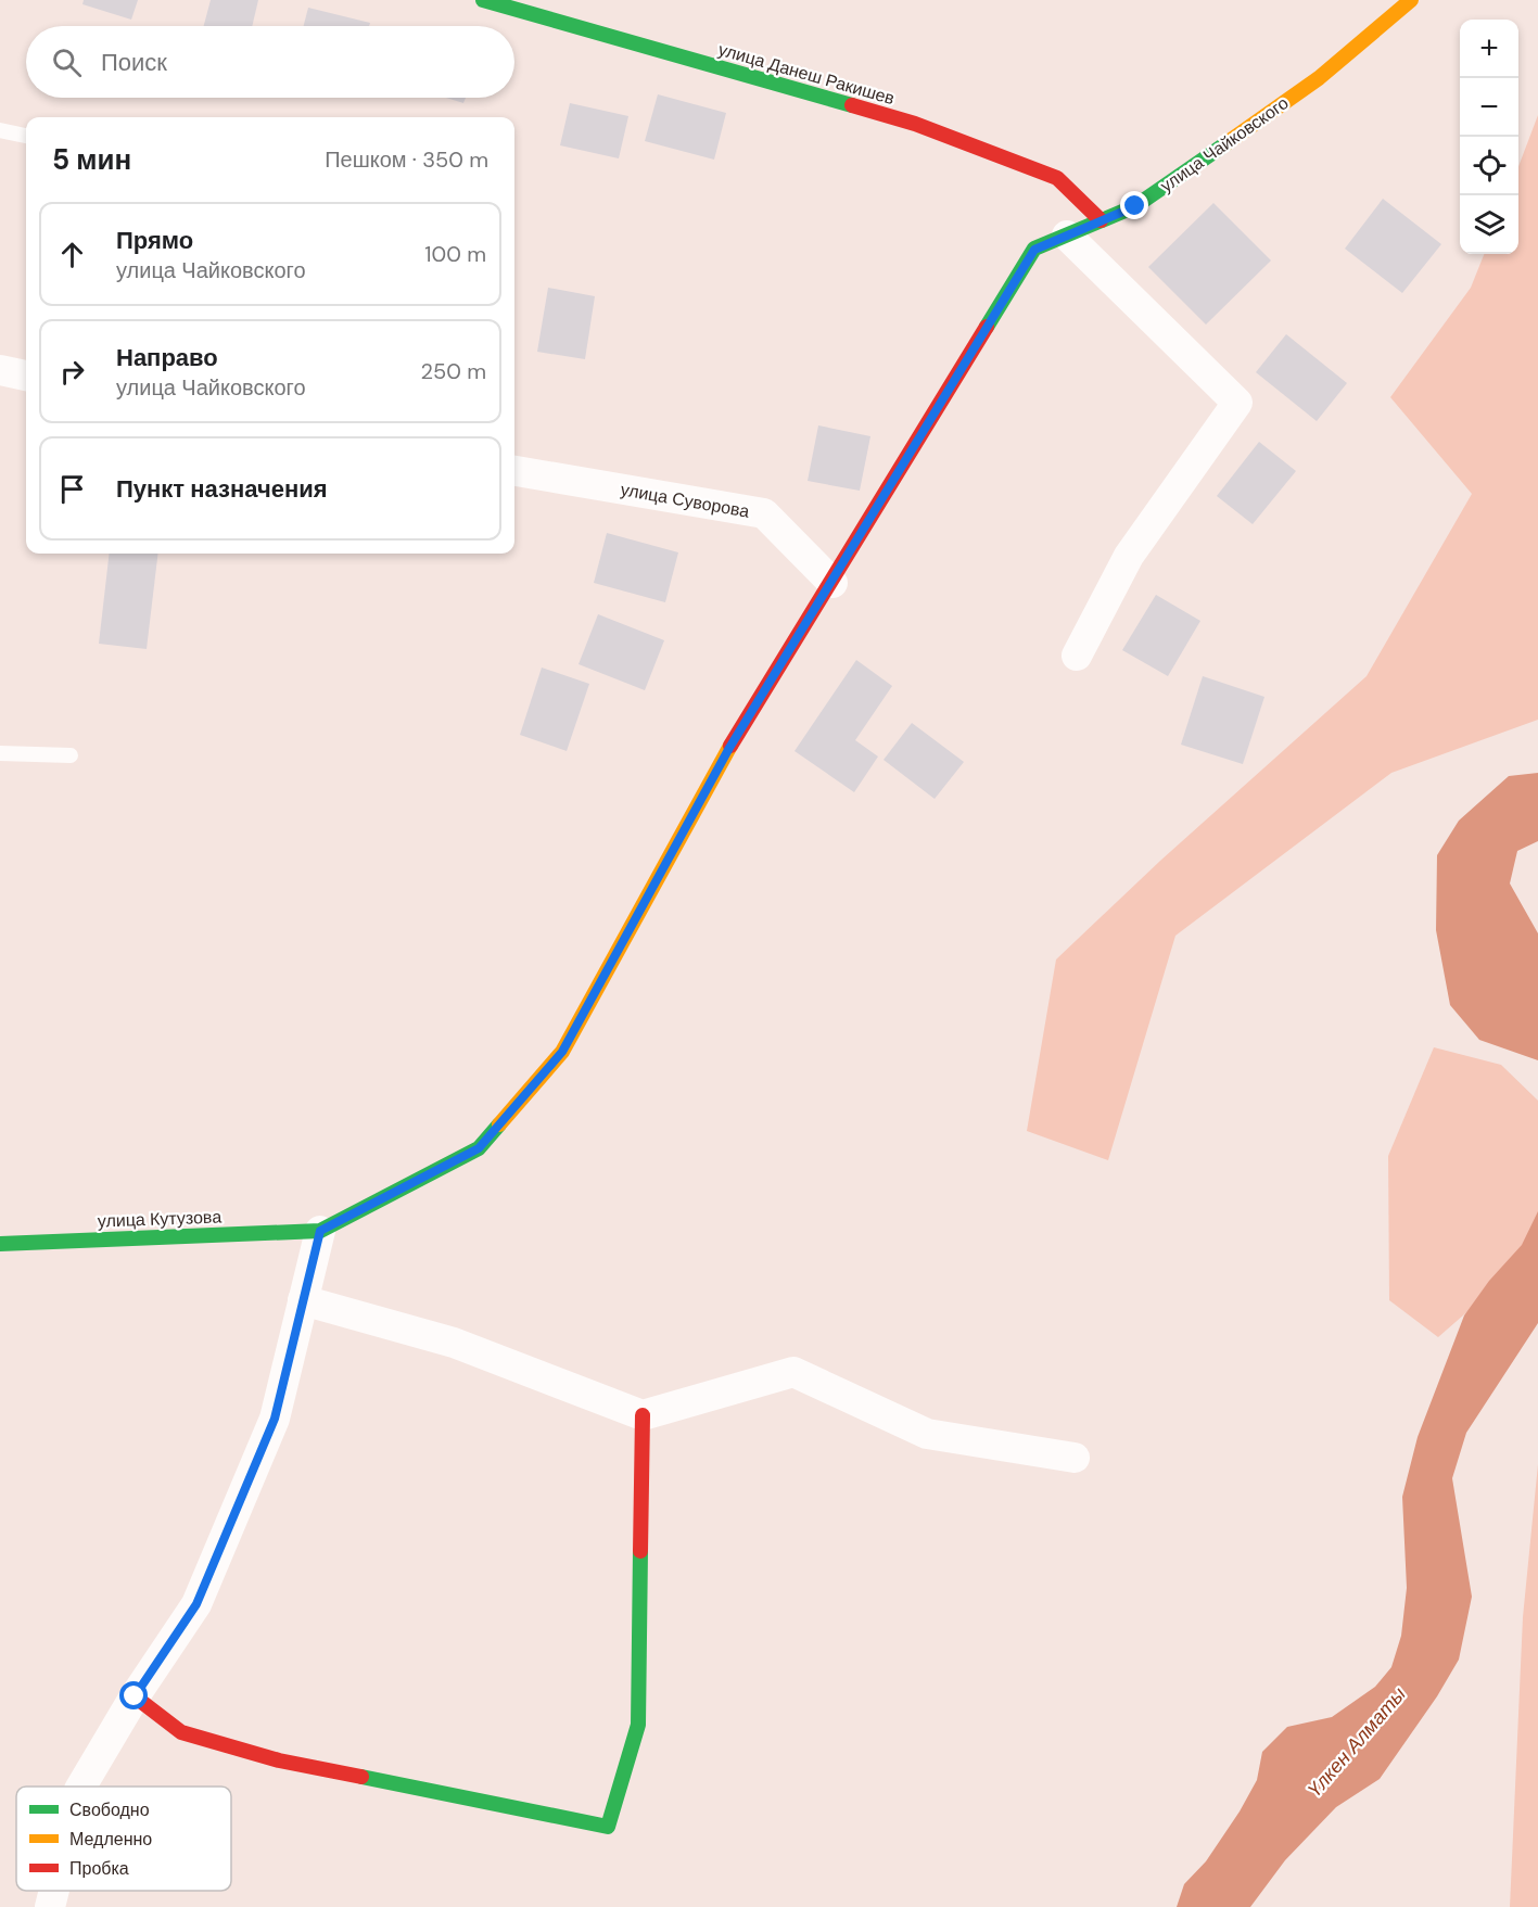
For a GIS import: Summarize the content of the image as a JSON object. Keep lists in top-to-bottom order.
{
  "streets": {
    "street": [
      "улица Данеш Ракишев",
      "улица Чайковского",
      "улица Суворова",
      "улица Кутузова"
    ]
  },
  "crossings": [
    ["улица Данеш Ракишев", "улица Чайковского"],
    ["улица Чайковского", "улица Суворова"],
    ["улица Чайковского", "улица Кутузова"]
  ],
  "water": ["Үлкен Алматы"],
  "legend": ["Свободно", "Медленно", "Пробка"],
  "page": {
    "map_buttons": ["+", "−"],
    "search": "Поиск",
    "heading": ["5 мин", "Пешком · 350 m"],
    "list": [
      ["Прямо", "улица Чайковского", "100 m"],
      ["Направо", "улица Чайковского", "250 m"],
      "Пункт назначения"
    ]
  }
}
